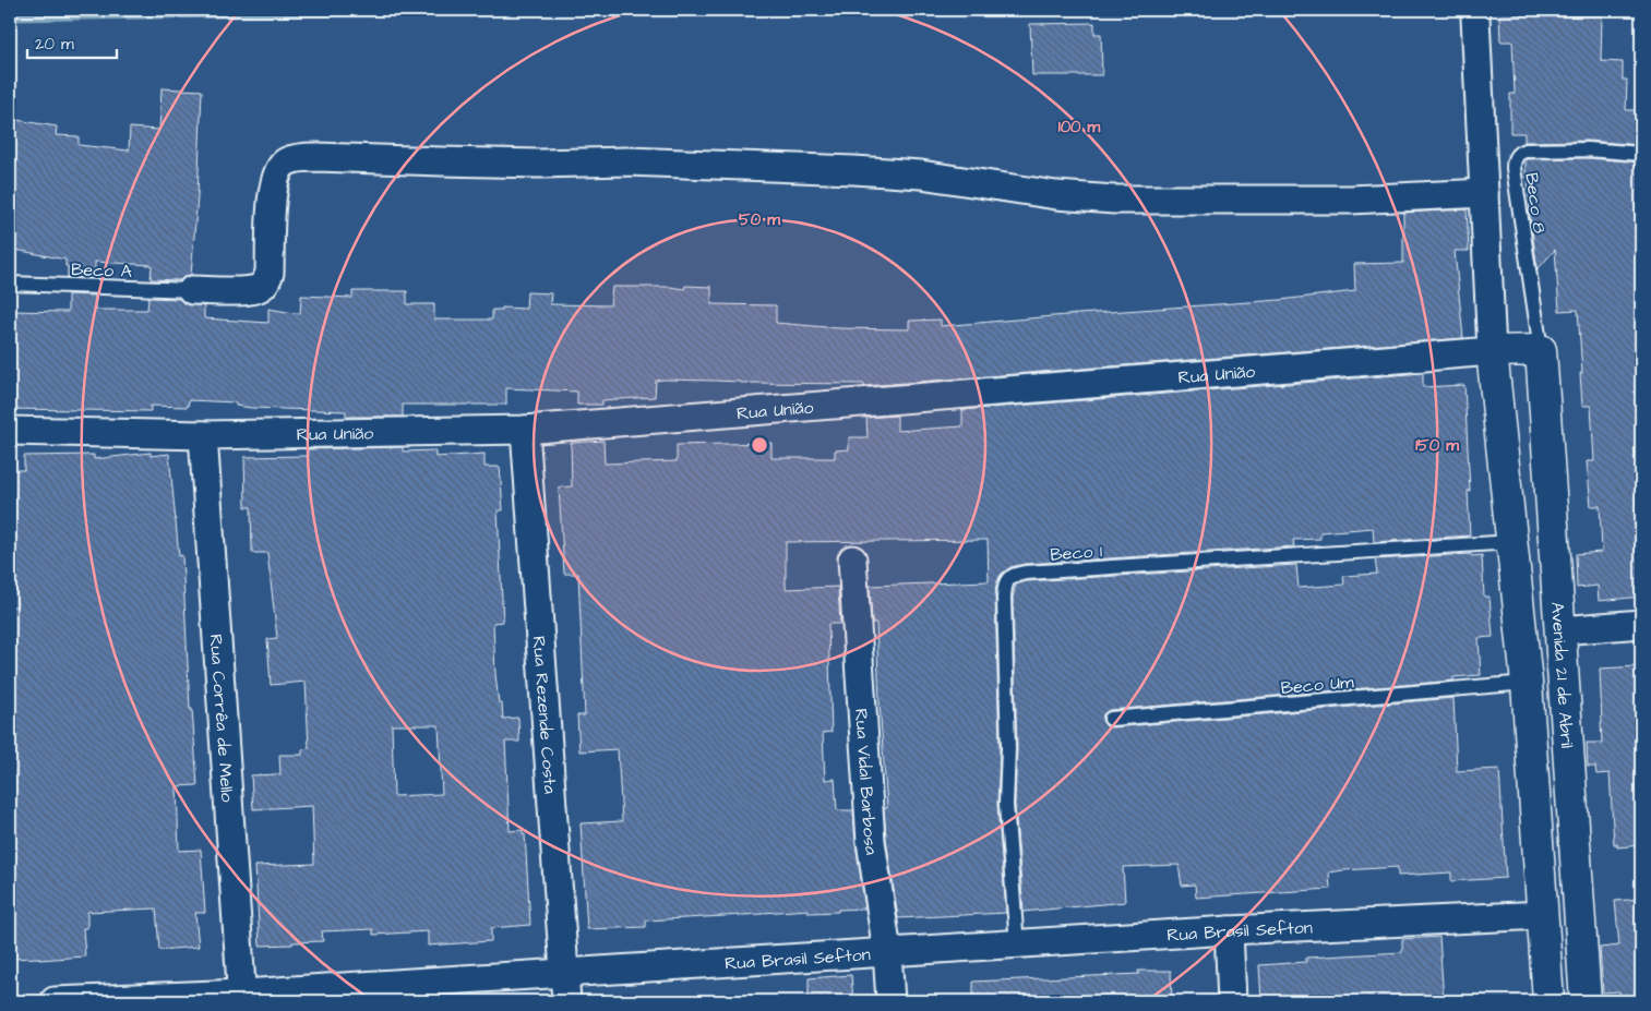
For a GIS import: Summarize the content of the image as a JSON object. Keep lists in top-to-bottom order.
{
  "streets": {
    "street": [
      "Rua União",
      "Avenida 21 de Abril",
      "Rua Rezende Costa",
      "Rua Corrêa de Mello",
      "Rua Vidal Barbosa",
      "Rua Brasil Sefton"
    ],
    "lane": [
      "Beco 8",
      "Beco A",
      "Beco 1",
      "Beco Um"
    ]
  },
  "crossings": [
    ["Beco 8", "Rua União"],
    ["Beco 8", "Avenida 21 de Abril"],
    ["Rua União", "Avenida 21 de Abril"],
    ["Rua União", "Rua Rezende Costa"],
    ["Rua União", "Rua Corrêa de Mello"],
    ["Beco 1", "Rua Brasil Sefton"],
    ["Rua Rezende Costa", "Rua Brasil Sefton"],
    ["Rua Corrêa de Mello", "Rua Brasil Sefton"],
    ["Rua Vidal Barbosa", "Rua Brasil Sefton"]
  ],
  "scale_bar": "20 m",
  "rings": ["100 m", "50 m", "150 m"]
}
